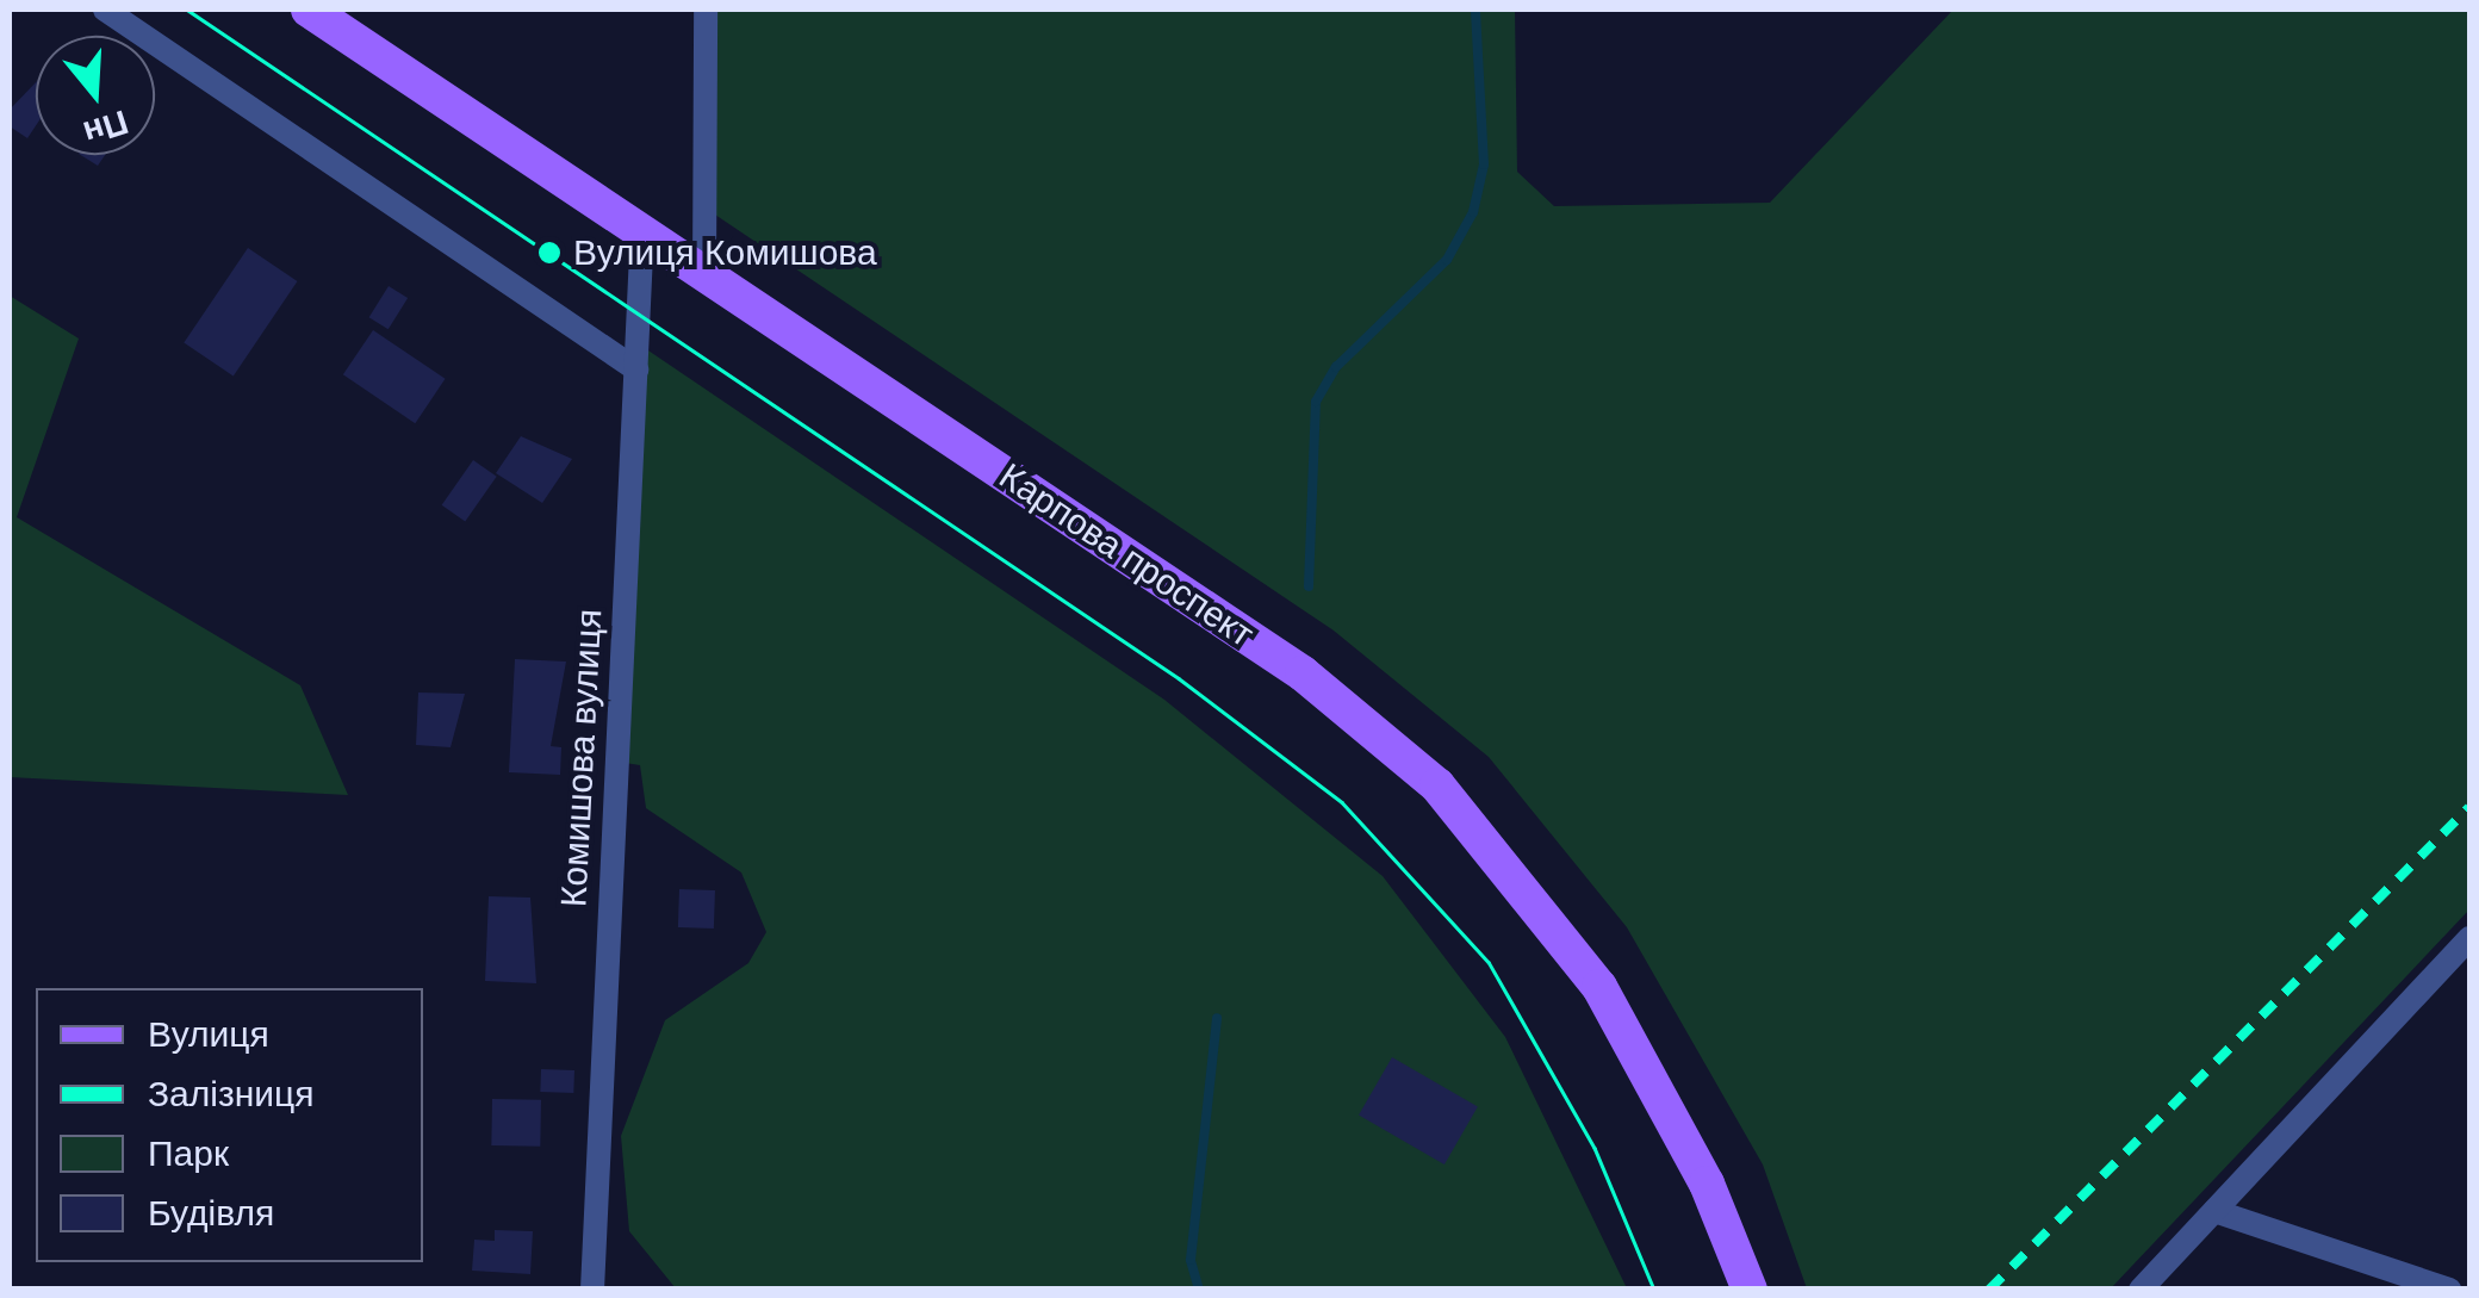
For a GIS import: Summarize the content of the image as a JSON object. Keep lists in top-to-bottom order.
{
  "streets": {
    "main road": ["Карпова проспект"],
    "street": ["Комишова вулиця"]
  },
  "crossings": [
    ["Карпова проспект", "Комишова вулиця"]
  ],
  "places": ["Вулиця Комишова"],
  "legend": [
    "Вулиця",
    "Залізниця",
    "Парк",
    "Будівля"
  ],
  "north": "bottom"
}
